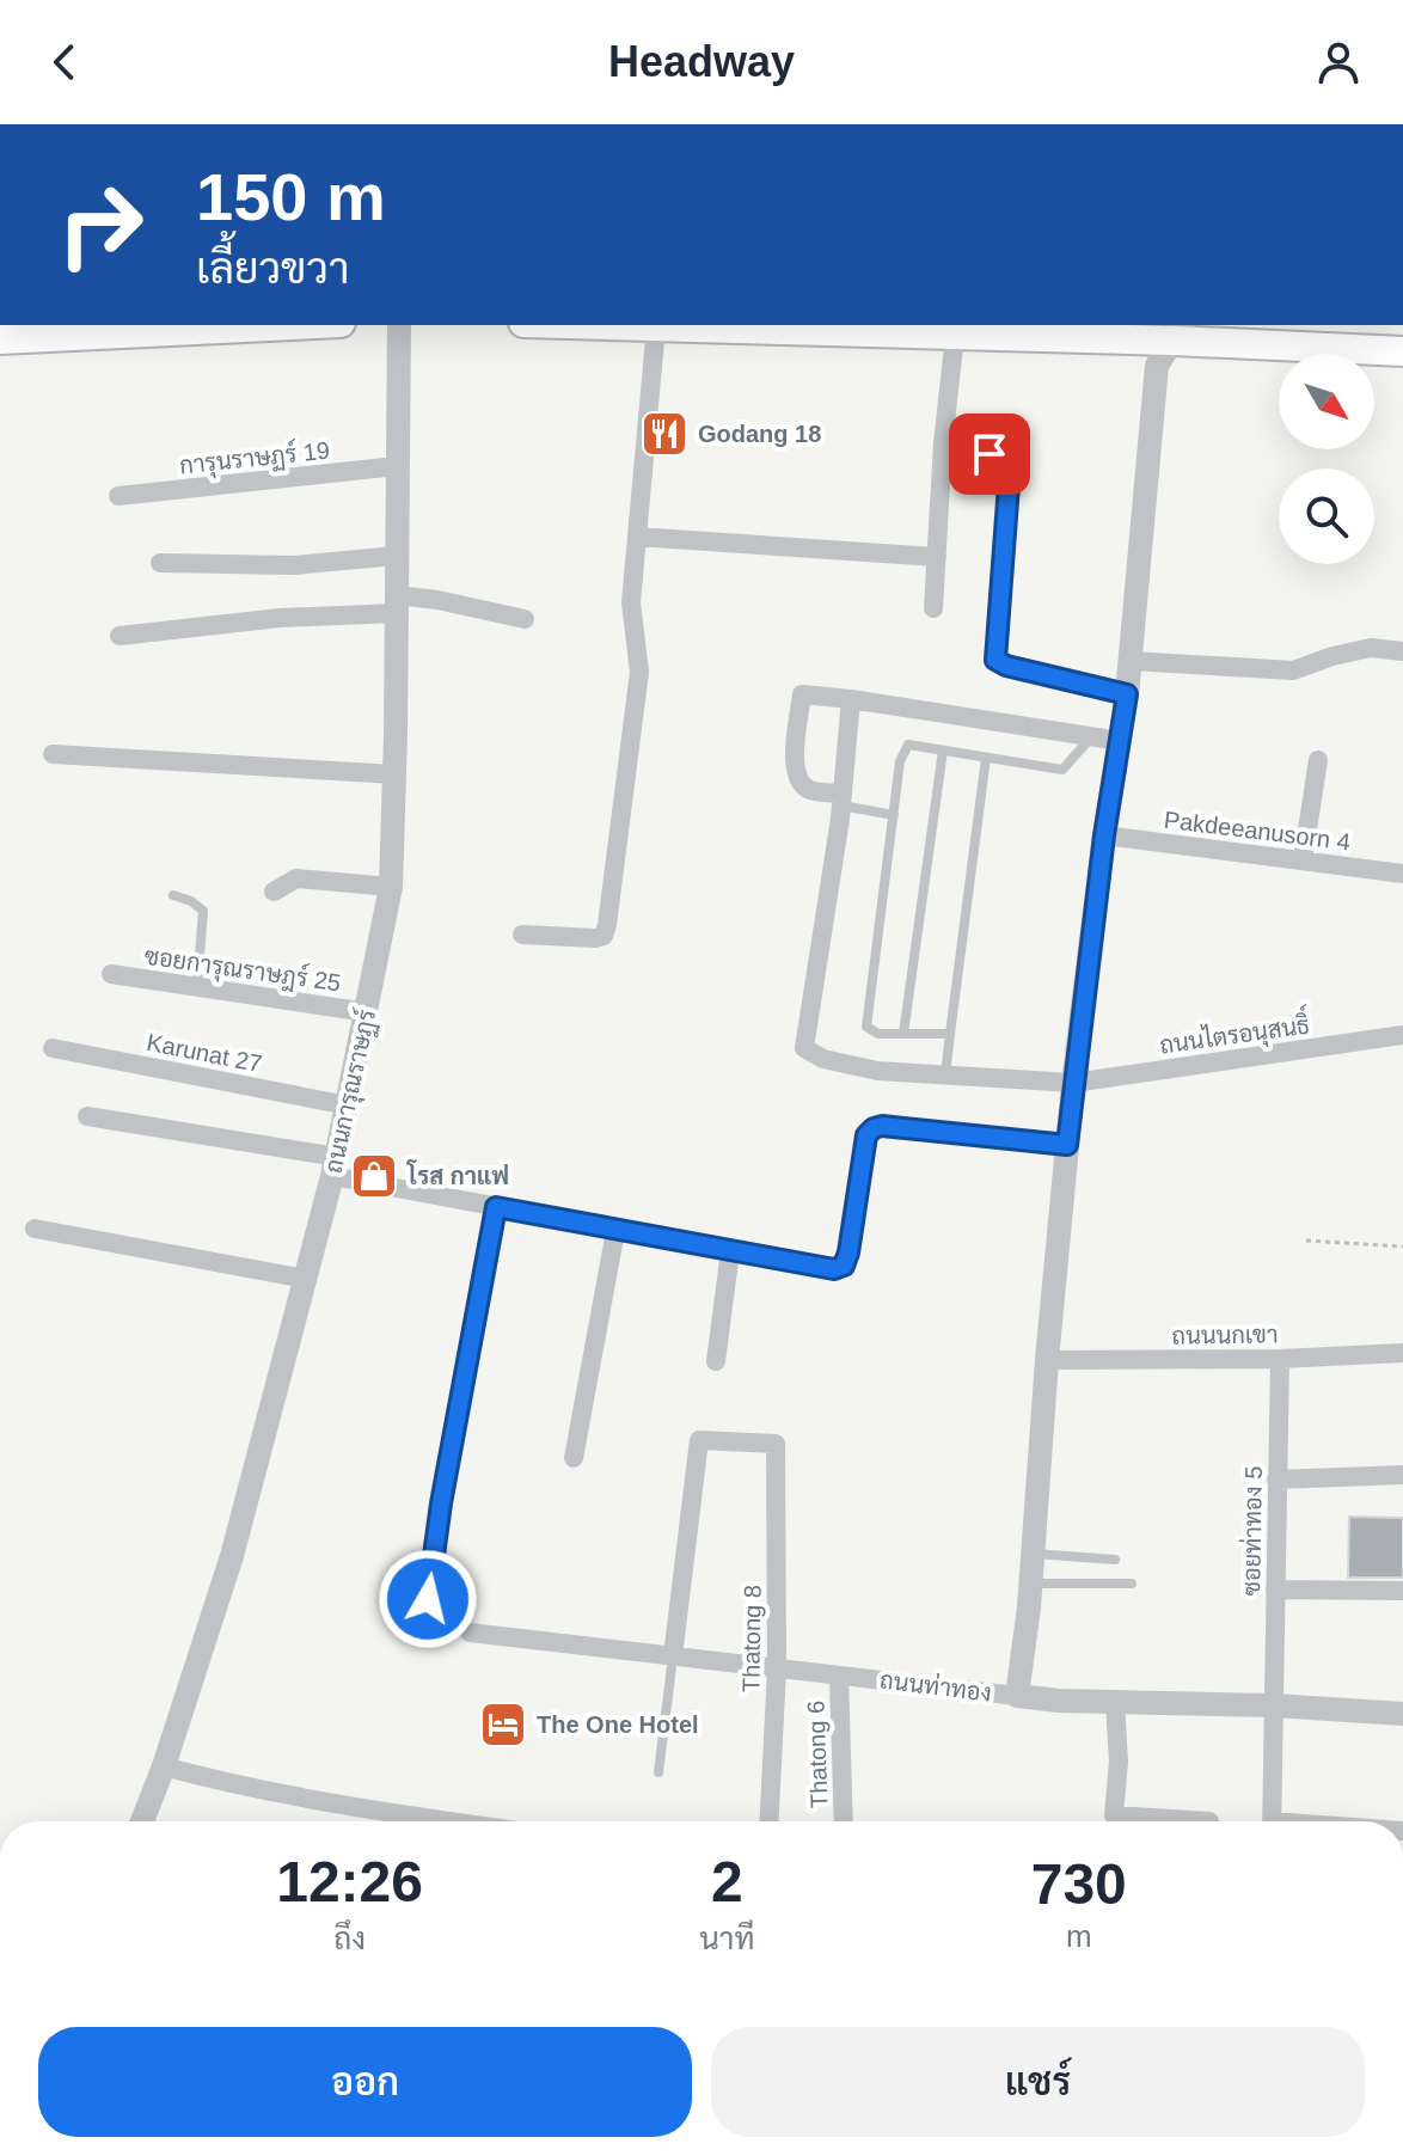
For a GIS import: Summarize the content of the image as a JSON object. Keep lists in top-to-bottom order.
{
  "streets": {
    "street": [
      "การุนราษฏร์ 19",
      "Pakdeeanusorn 4",
      "ซอยการุณราษฎร์ 25",
      "ถนนไตรอนุสนธิ์",
      "Karunat 27",
      "ถนนการุณราษฏร์",
      "ถนนนกเขา",
      "ซอยท่าทอง 5",
      "Thatong 8",
      "ถนนท่าทอง",
      "Thatong 6"
    ]
  },
  "crossings": [
    ["การุนราษฏร์ 19", "ถนนการุณราษฏร์"],
    ["ซอยการุณราษฎร์ 25", "ถนนการุณราษฏร์"],
    ["Karunat 27", "ถนนการุณราษฏร์"],
    ["ถนนนกเขา", "ซอยท่าทอง 5"],
    ["ซอยท่าทอง 5", "ถนนท่าทอง"],
    ["Thatong 8", "ถนนท่าทอง"],
    ["ถนนท่าทอง", "Thatong 6"]
  ],
  "places": {
    "restaurant": ["Godang 18"],
    "shop": ["โรส กาแฟ"],
    "hotel": ["The One Hotel"]
  },
  "north": "bottom right",
  "page": {
    "header": "Headway",
    "turn": ["150 m", "เลี้ยวขวา"],
    "eta": [
      "12:26",
      "ถึง",
      "2",
      "นาที",
      "730",
      "m"
    ],
    "buttons": ["ออก", "แชร์"]
  }
}
